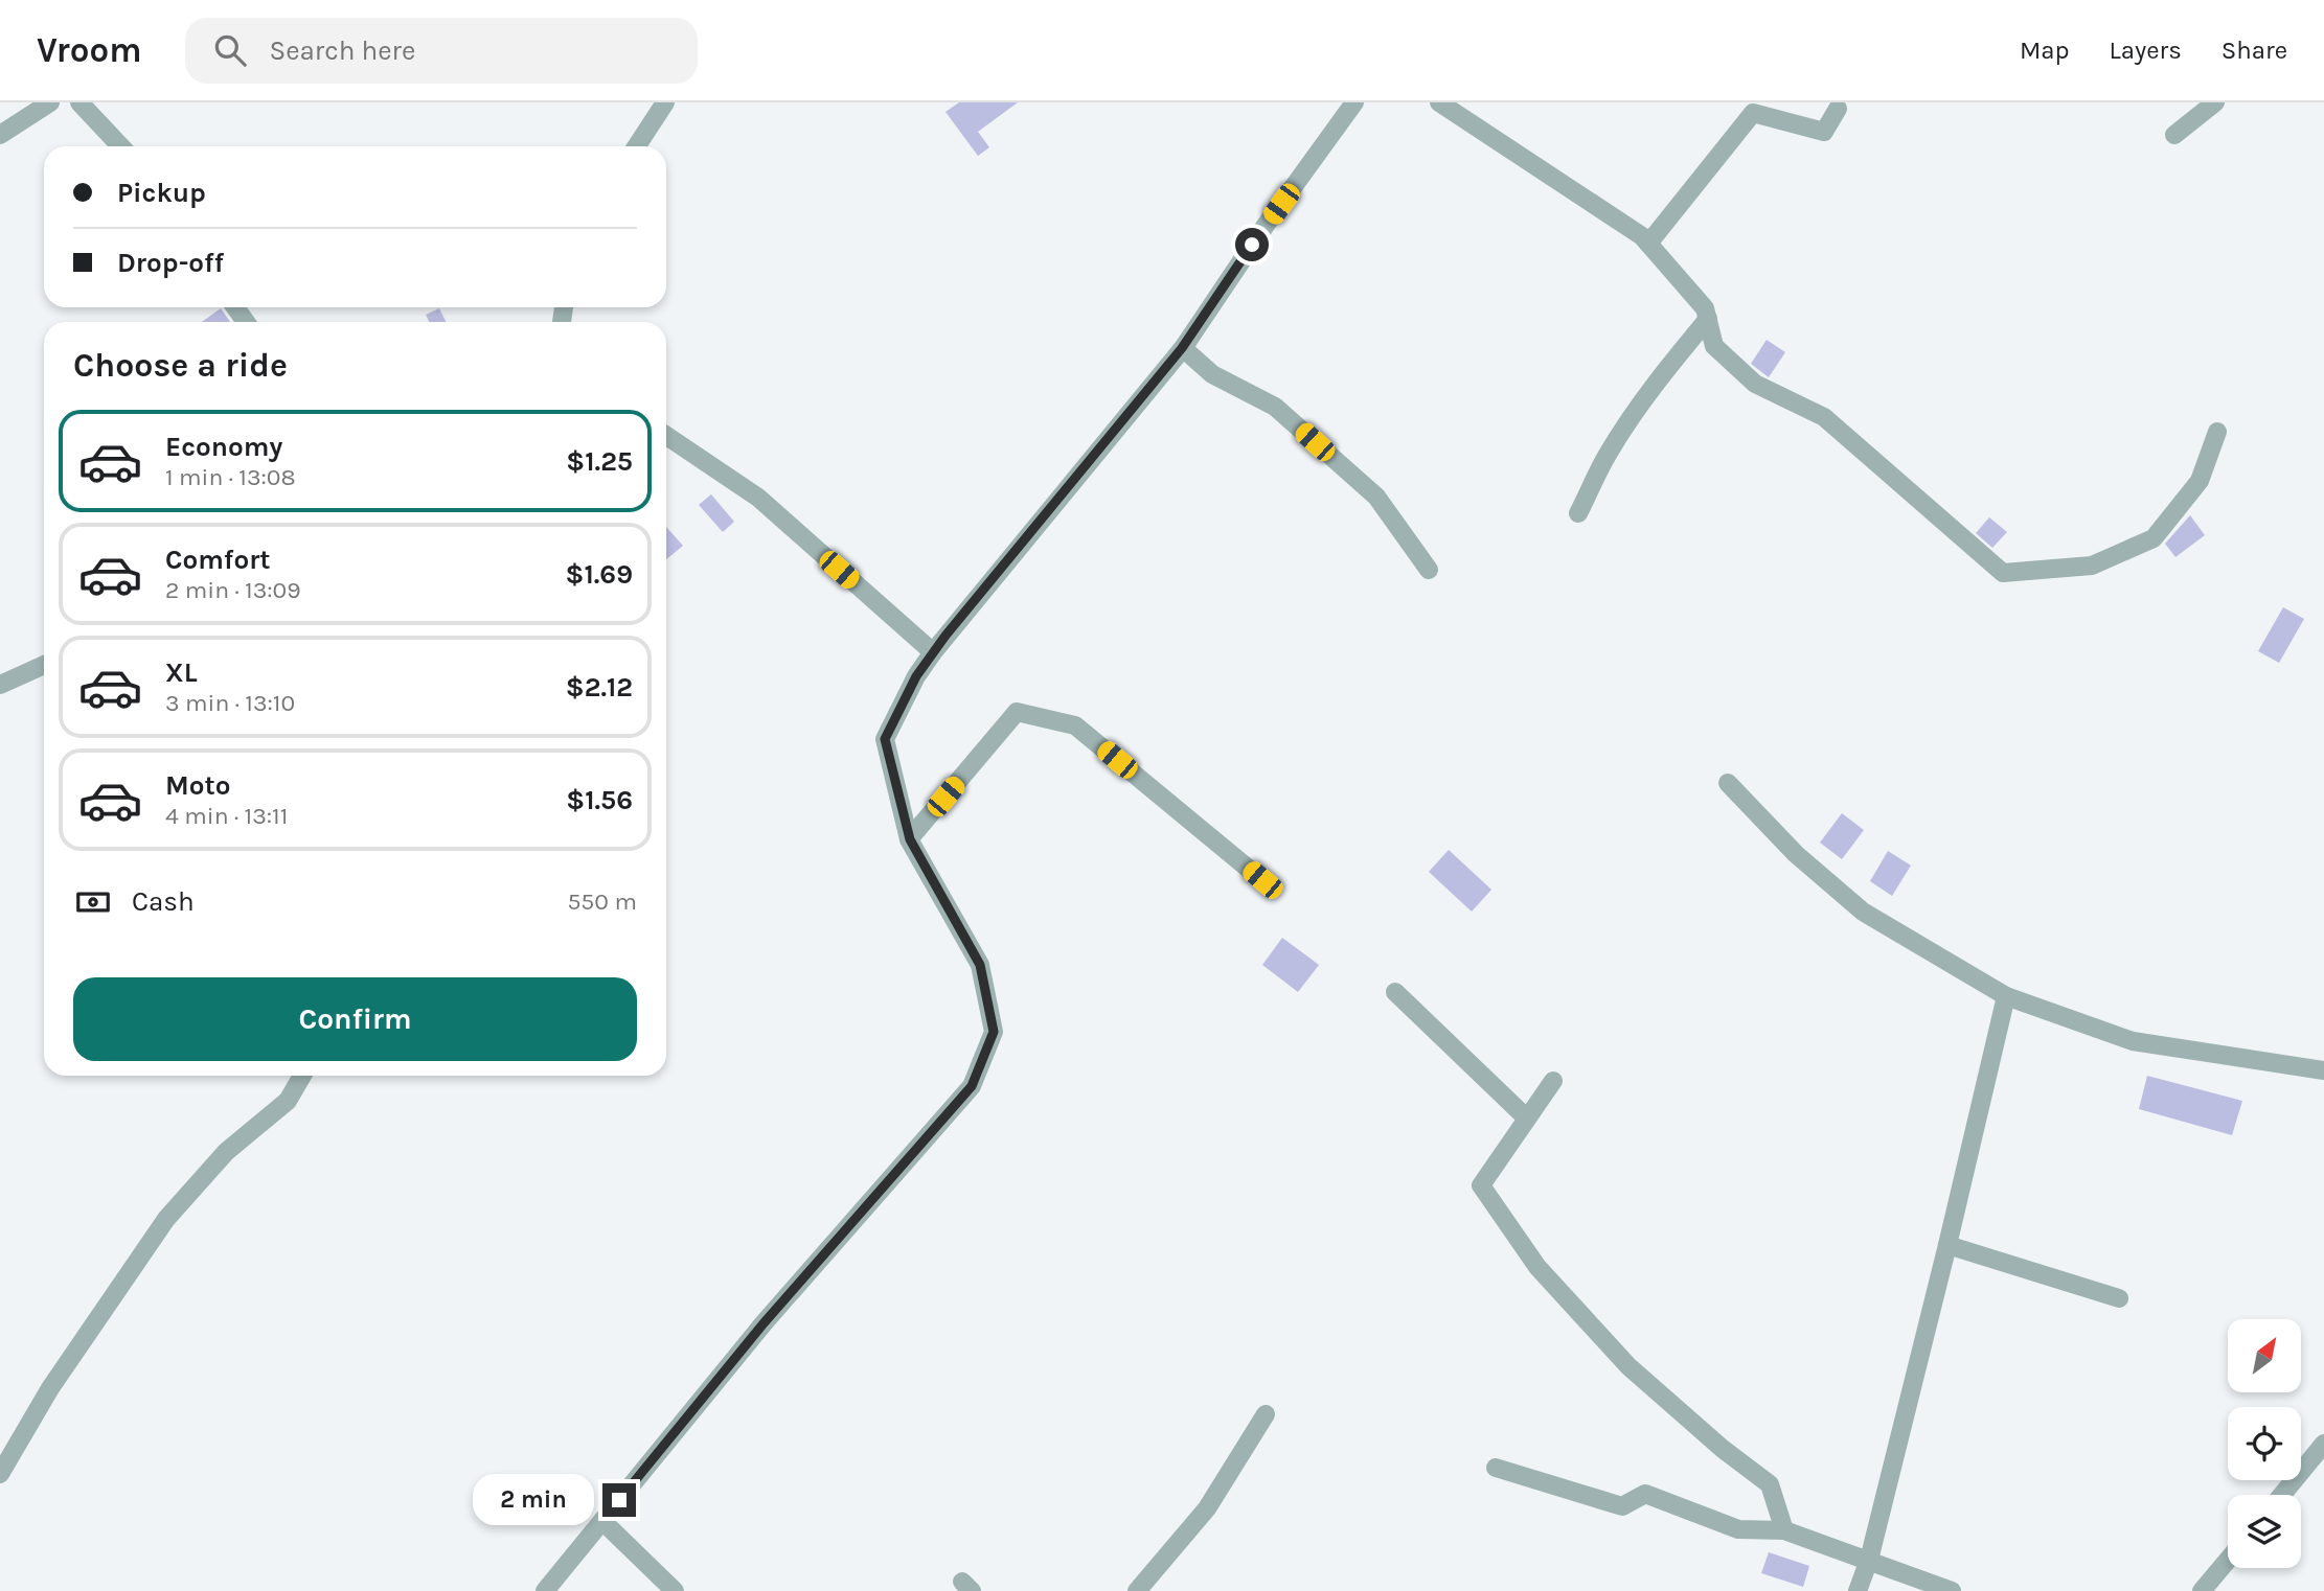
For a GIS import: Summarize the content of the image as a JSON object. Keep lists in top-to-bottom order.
{
  "north": "top right",
  "page": {
    "header": "Vroom",
    "search": "Search here",
    "nav": ["Map", "Layers", "Share"],
    "banner": ["Pickup", "Drop-off"],
    "heading": "Choose a ride",
    "list": [
      {
        "name": "Economy",
        "note": "1 min · 13:08",
        "value": "$1.25"
      },
      {
        "name": "Comfort",
        "note": "2 min · 13:09",
        "value": "$1.69"
      },
      {
        "name": "XL",
        "note": "3 min · 13:10",
        "value": "$2.12"
      },
      {
        "name": "Moto",
        "note": "4 min · 13:11",
        "value": "$1.56"
      }
    ],
    "pay": ["Cash", "550 m"],
    "buttons": "Confirm",
    "bubble": "2 min"
  }
}
